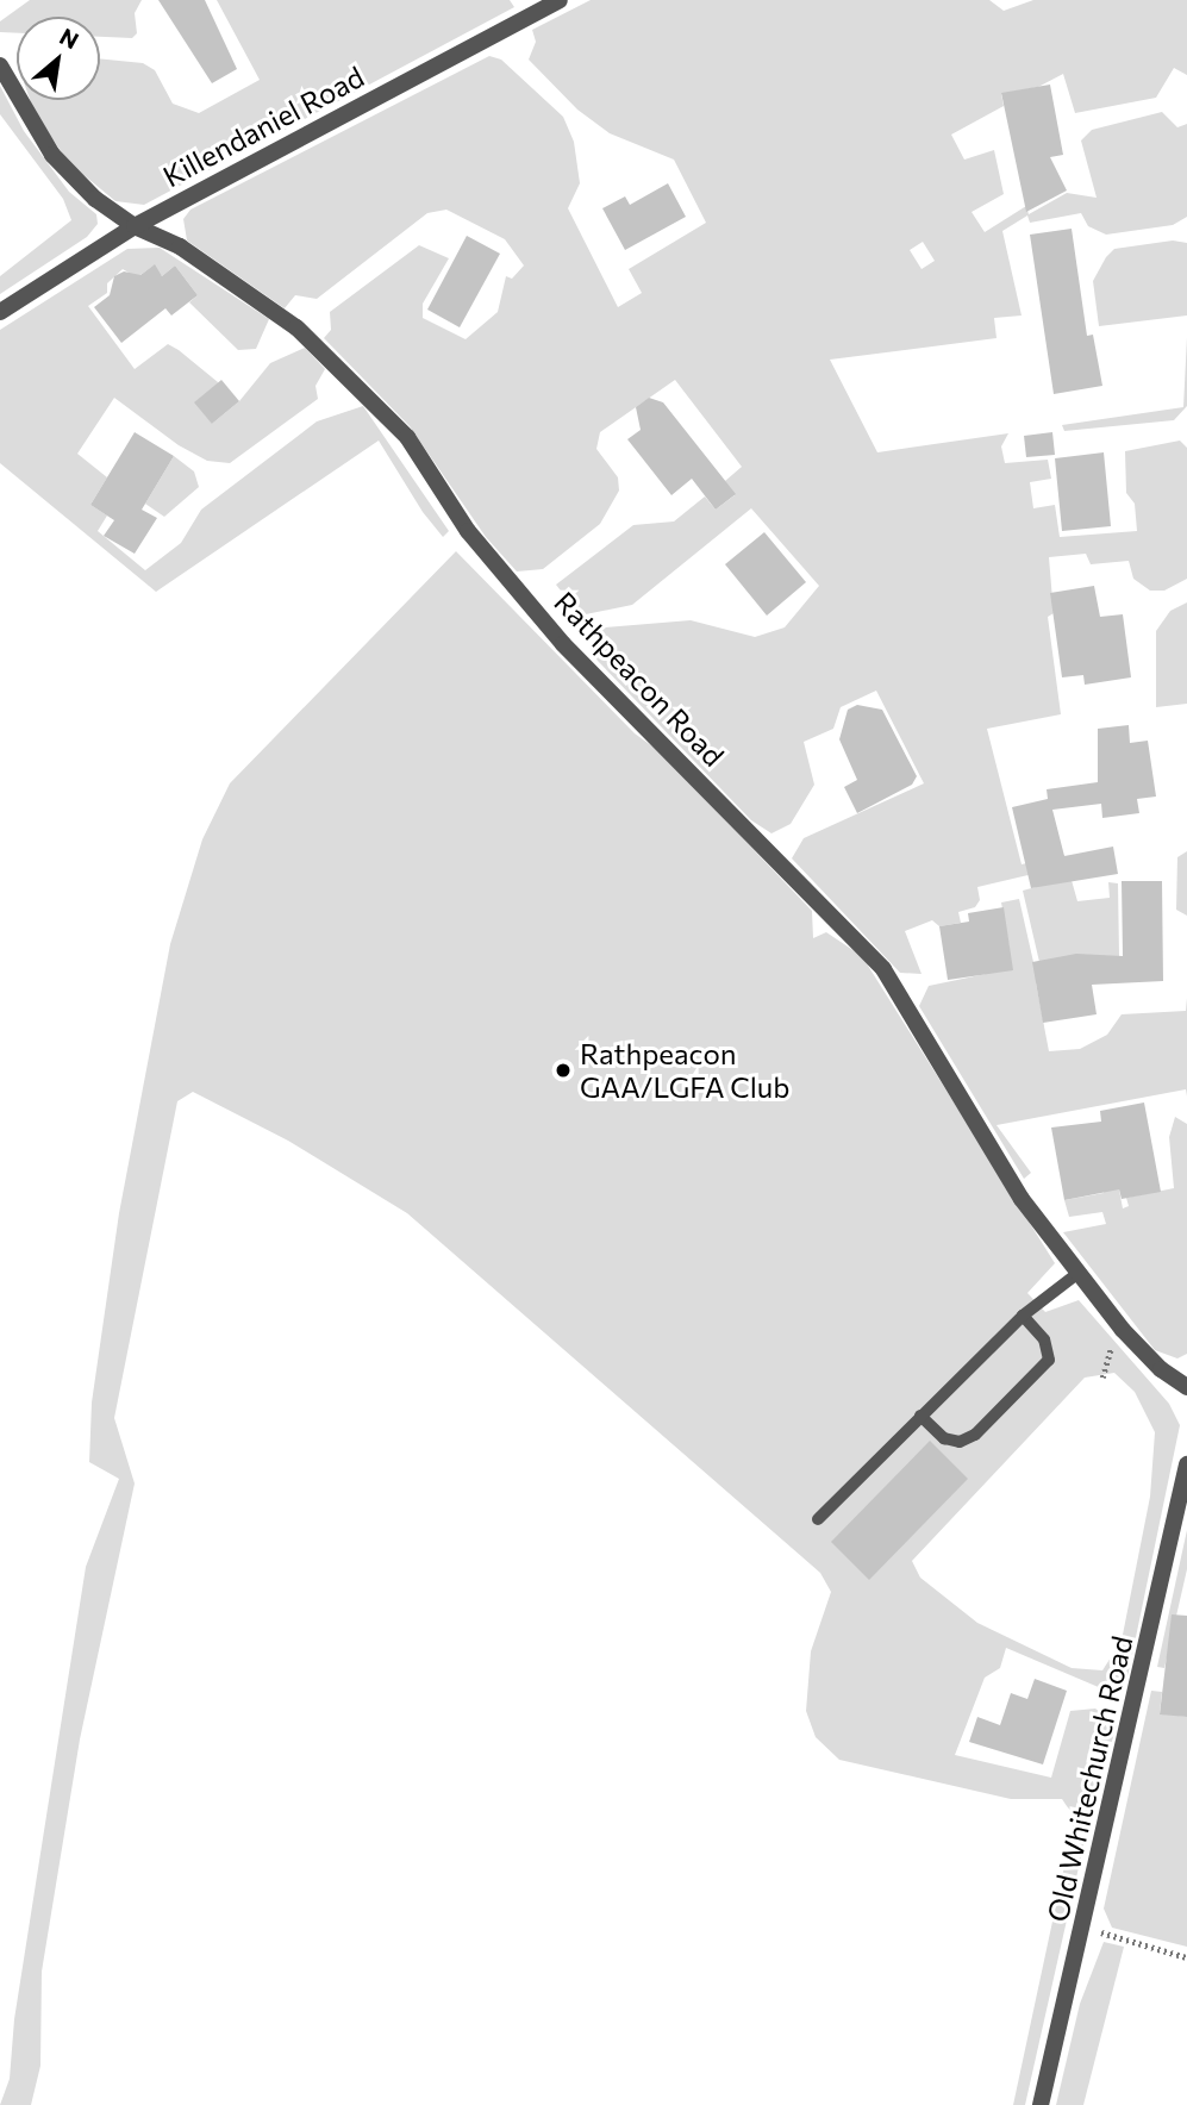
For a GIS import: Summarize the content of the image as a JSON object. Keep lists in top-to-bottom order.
{
  "streets": {
    "street": ["Killendaniel Road", "Rathpeacon Road", "Old Whitechurch Road"]
  },
  "crossings": [
    ["Killendaniel Road", "Rathpeacon Road"]
  ],
  "places": ["Rathpeacon GAA/LGFA Club"],
  "north": "top right"
}
